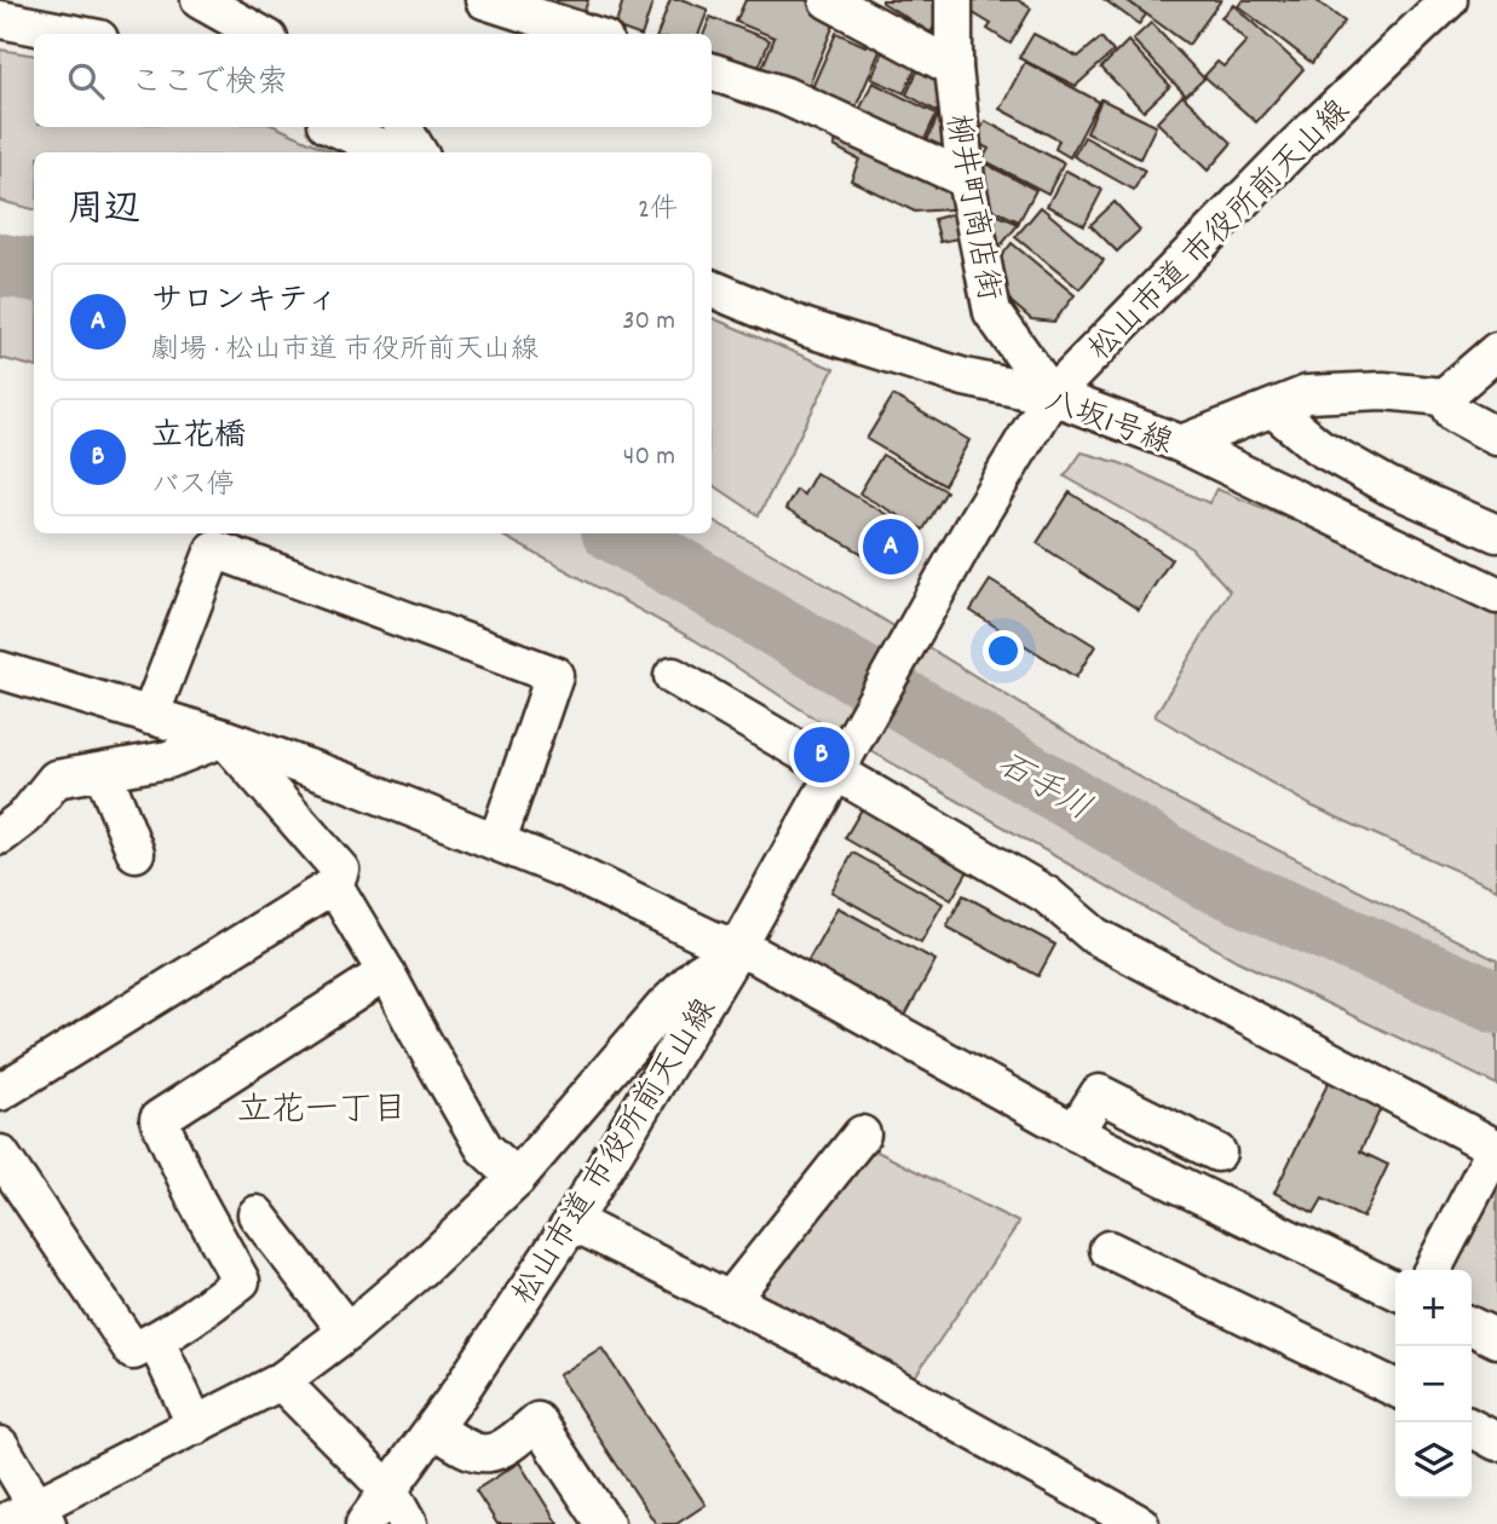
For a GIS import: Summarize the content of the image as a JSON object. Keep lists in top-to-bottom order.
{
  "streets": {
    "street": ["柳井町商店街", "松山市道 市役所前天山線", "八坂1号線"]
  },
  "crossings": [
    ["柳井町商店街", "松山市道 市役所前天山線"],
    ["柳井町商店街", "八坂1号線"],
    ["松山市道 市役所前天山線", "八坂1号線"]
  ],
  "districts": ["立花一丁目"],
  "water": ["石手川"],
  "page": {
    "search": "ここで検索",
    "heading": ["周辺", "2件"],
    "list": [
      {
        "mark": "A",
        "name": "サロンキティ",
        "note": "劇場 · 松山市道 市役所前天山線",
        "value": "30 m"
      },
      {
        "mark": "B",
        "name": "立花橋",
        "note": "バス停",
        "value": "40 m"
      }
    ],
    "pins": ["A", "B"],
    "map_buttons": ["+", "−"]
  }
}
